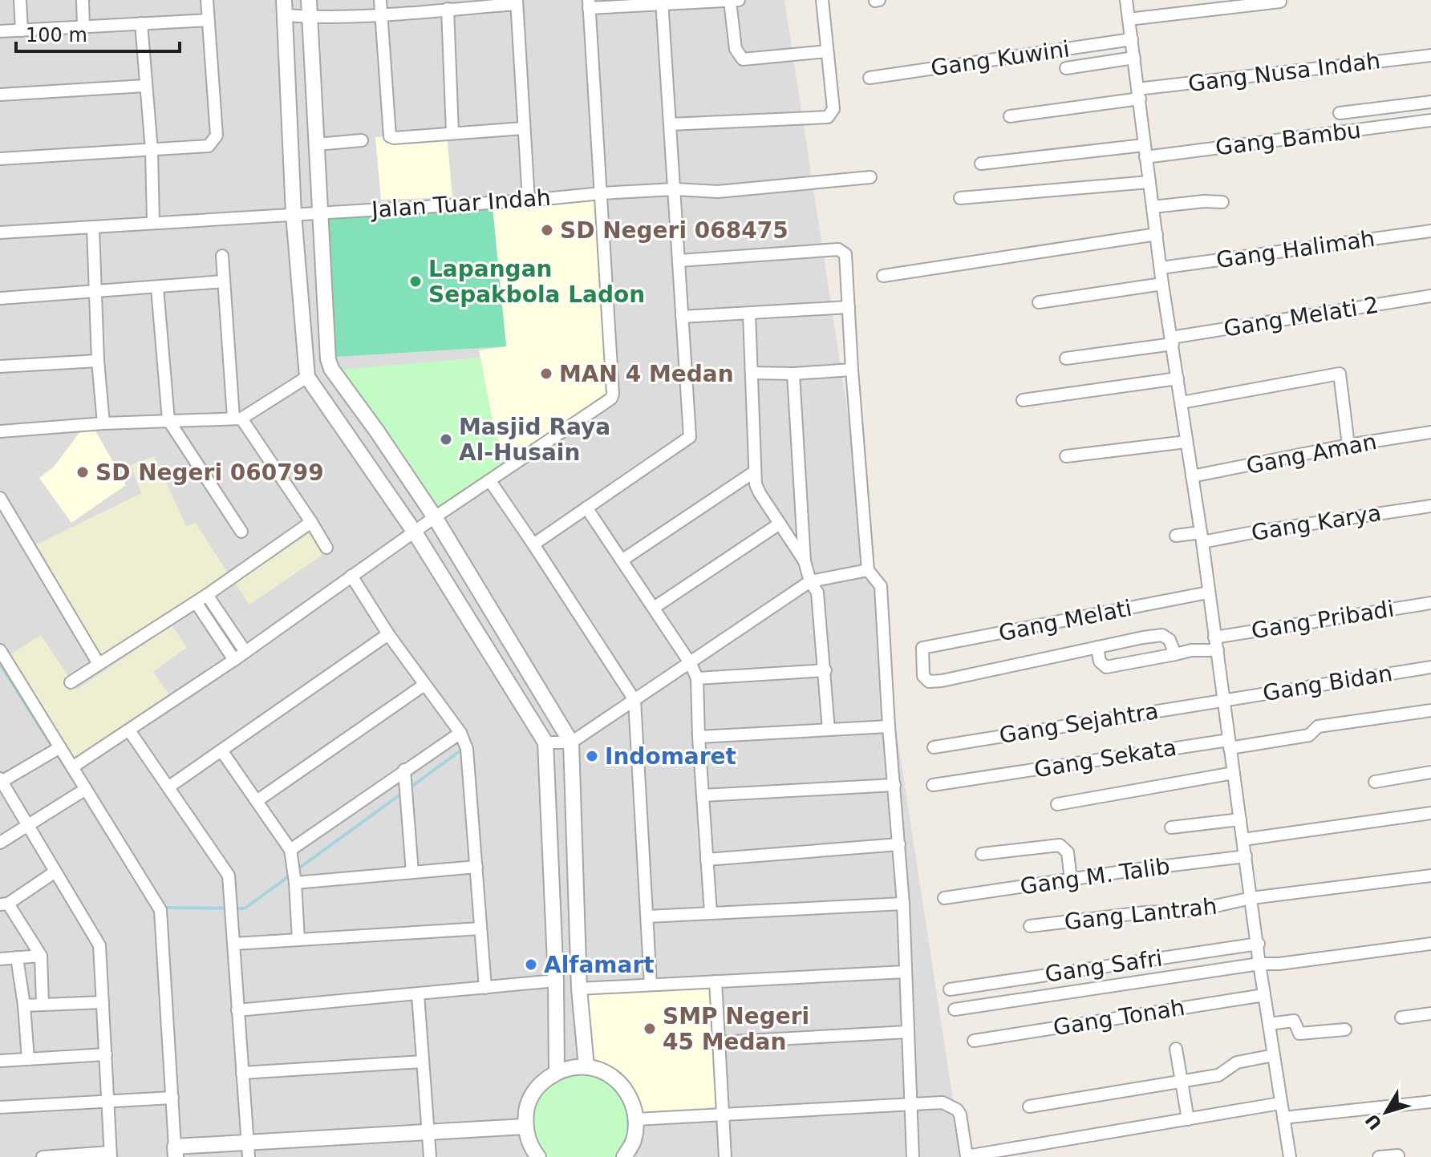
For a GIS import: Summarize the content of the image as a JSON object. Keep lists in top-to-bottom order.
{
  "streets": {
    "street": [
      "Gang Kuwini",
      "Gang Nusa Indah",
      "Gang Bambu",
      "Jalan Tuar Indah",
      "Gang Halimah",
      "Gang Melati 2",
      "Gang Aman",
      "Gang Karya",
      "Gang Pribadi",
      "Gang Melati",
      "Gang Bidan",
      "Gang Sejahtra",
      "Gang Sekata",
      "Gang M. Talib",
      "Gang Lantrah",
      "Gang Safri",
      "Gang Tonah"
    ]
  },
  "crossings": [
    ["Gang Bidan", "Gang Sejahtra"]
  ],
  "places": [
    "SD Negeri 068475",
    "Lapangan Sepakbola Ladon",
    "MAN 4 Medan",
    "Masjid Raya Al-Husain",
    "SD Negeri 060799",
    "Indomaret",
    "Alfamart",
    "SMP Negeri 45 Medan"
  ],
  "scale_bar": "100 m",
  "north": "bottom left"
}
